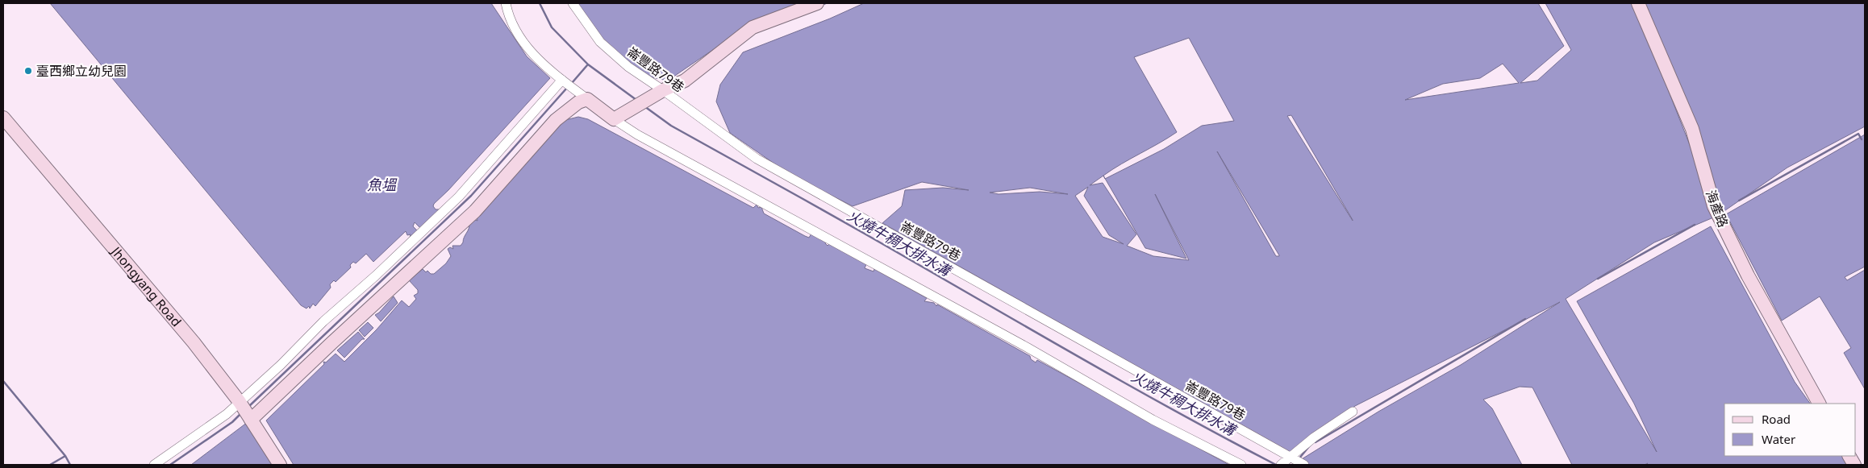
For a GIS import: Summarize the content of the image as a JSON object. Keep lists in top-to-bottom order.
{
  "streets": {
    "street": ["崙豐路79巷", "海產路", "Jhongyang Road"]
  },
  "water": ["魚塭", "火燒牛稠大排水溝"],
  "places": ["臺西鄉立幼兒園"],
  "legend": ["Road", "Water"]
}
